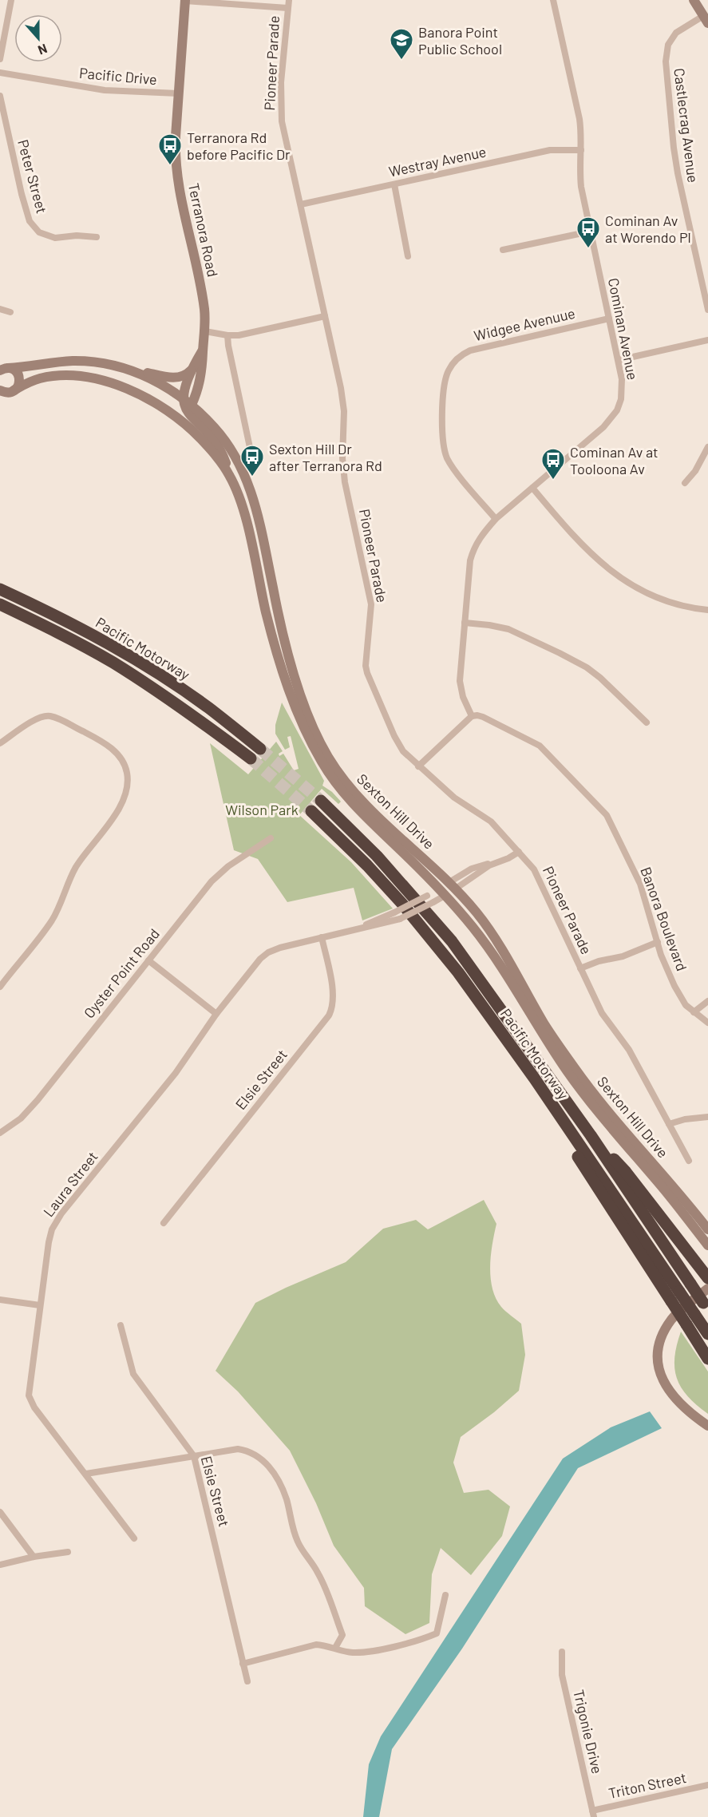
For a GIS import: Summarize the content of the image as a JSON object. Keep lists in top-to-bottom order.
{
  "streets": {
    "highway": ["Pacific Motorway"],
    "street": [
      "Pioneer Parade",
      "Pacific Drive",
      "Castlecrag Avenue",
      "Westray Avenue",
      "Peter Street",
      "Terranora Road",
      "Widgee Avenuue",
      "Cominan Avenue",
      "Sexton Hill Drive",
      "Banora Boulevard",
      "Oyster Point Road",
      "Elsie Street",
      "Laura Street",
      "Trigonie Drive",
      "Triton Street"
    ]
  },
  "crossings": [
    ["Pioneer Parade", "Westray Avenue"],
    ["Pacific Drive", "Terranora Road"],
    ["Westray Avenue", "Cominan Avenue"],
    ["Terranora Road", "Sexton Hill Drive"],
    ["Widgee Avenuue", "Cominan Avenue"],
    ["Cominan Avenue", "Banora Boulevard"],
    ["Sexton Hill Drive", "Laura Street"],
    ["Elsie Street", "Laura Street"],
    ["Trigonie Drive", "Triton Street"]
  ],
  "parks": ["Wilson Park"],
  "places": {
    "school or university": ["Banora Point Public School"],
    "bus stop": [
      "Terranora Rd before Pacific Dr",
      "Cominan Av at Worendo Pl",
      "Sexton Hill Dr after Terranora Rd",
      "Cominan Av at Tooloona Av"
    ]
  },
  "north": "bottom"
}
